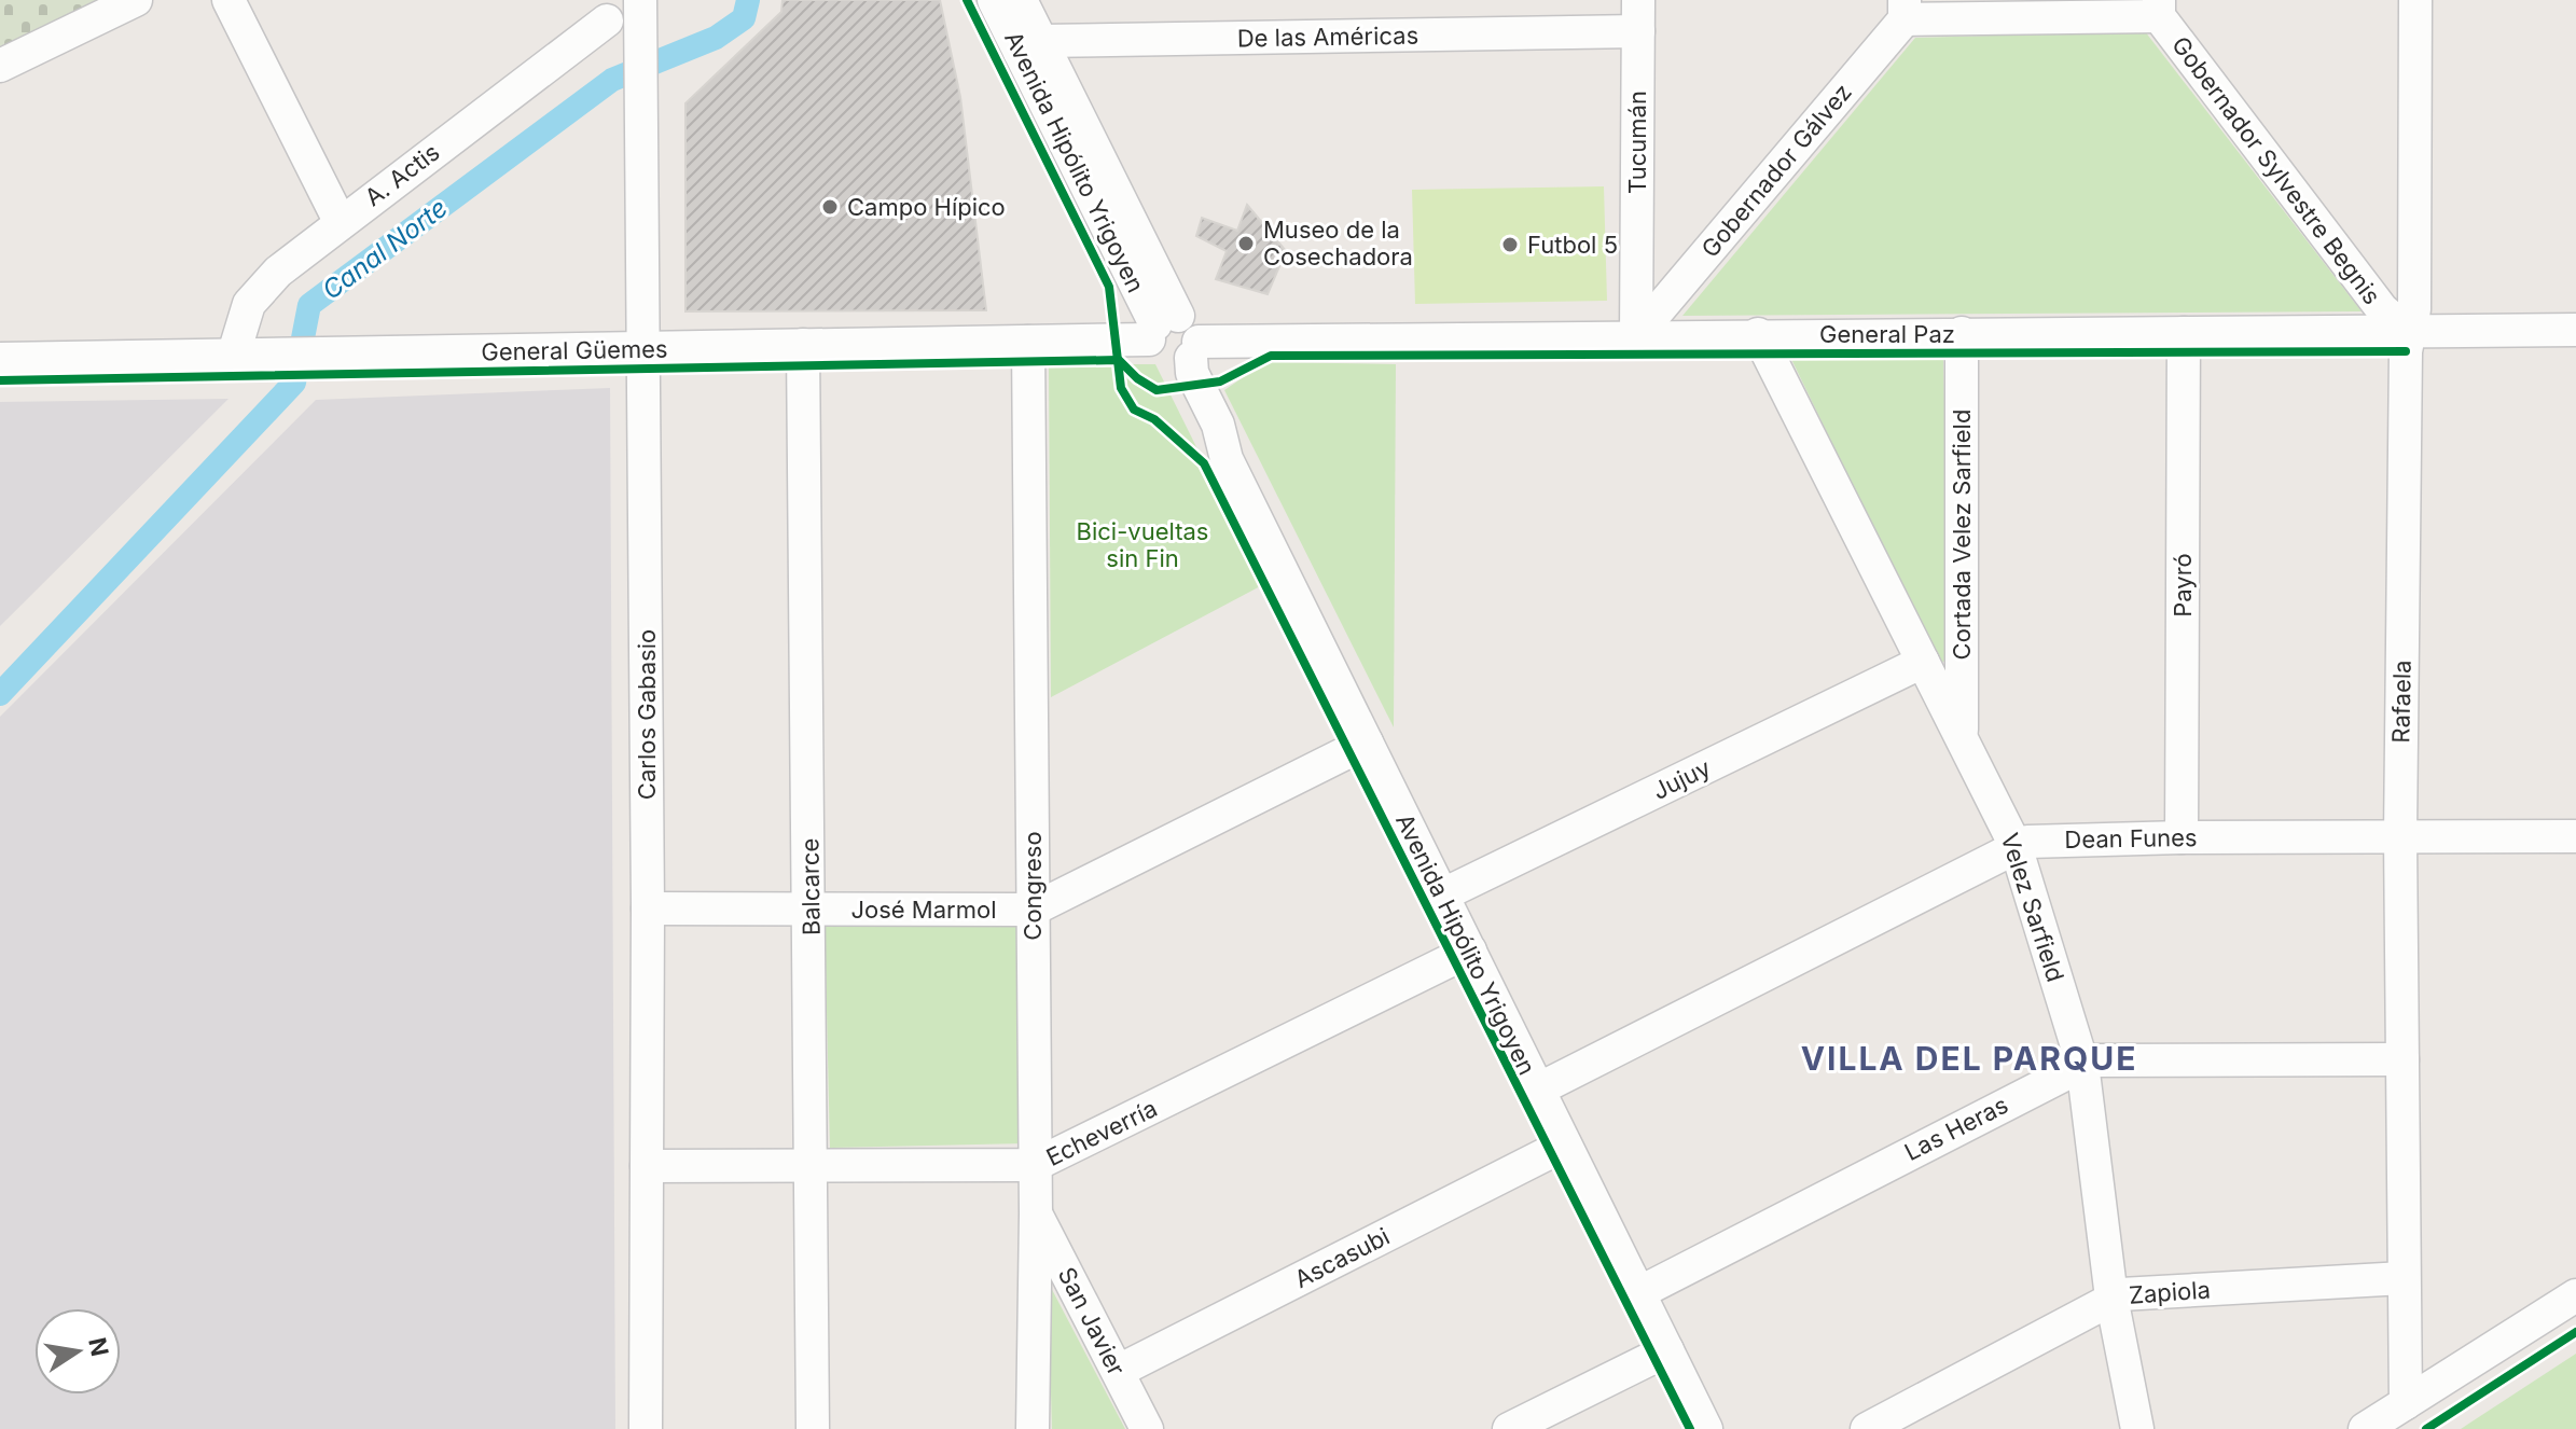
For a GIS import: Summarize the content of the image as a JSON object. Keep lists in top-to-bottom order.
{
  "streets": {
    "street": [
      "De las Américas",
      "Tucumán",
      "Avenida Hipólito Yrigoyen",
      "Gobernador Gálvez",
      "Gobernador Sylvestre Begnis",
      "A. Actis",
      "General Paz",
      "General Güemes",
      "Cortada Velez Sarfield",
      "Payró",
      "Rafaela",
      "Carlos Gabasio",
      "Jujuy",
      "Dean Funes",
      "Congreso",
      "Balcarce",
      "Velez Sarfield",
      "José Marmol",
      "Las Heras",
      "Echeverría",
      "Ascasubi",
      "Zapiola",
      "San Javier"
    ]
  },
  "crossings": [
    ["De las Américas", "Tucumán"],
    ["De las Américas", "Avenida Hipólito Yrigoyen"],
    ["Tucumán", "Gobernador Gálvez"],
    ["Tucumán", "General Paz"],
    ["Avenida Hipólito Yrigoyen", "General Paz"],
    ["Avenida Hipólito Yrigoyen", "General Güemes"],
    ["Avenida Hipólito Yrigoyen", "Jujuy"],
    ["Avenida Hipólito Yrigoyen", "Dean Funes"],
    ["Avenida Hipólito Yrigoyen", "José Marmol"],
    ["Avenida Hipólito Yrigoyen", "Las Heras"],
    ["Avenida Hipólito Yrigoyen", "Echeverría"],
    ["Avenida Hipólito Yrigoyen", "Ascasubi"],
    ["Gobernador Gálvez", "General Paz"],
    ["Gobernador Sylvestre Begnis", "General Paz"],
    ["Gobernador Sylvestre Begnis", "Rafaela"],
    ["A. Actis", "General Güemes"],
    ["General Paz", "General Güemes"],
    ["General Paz", "Cortada Velez Sarfield"],
    ["General Paz", "Payró"],
    ["General Paz", "Rafaela"],
    ["General Paz", "Velez Sarfield"],
    ["General Güemes", "Carlos Gabasio"],
    ["General Güemes", "Congreso"],
    ["General Güemes", "Balcarce"],
    ["Cortada Velez Sarfield", "Velez Sarfield"],
    ["Payró", "Dean Funes"],
    ["Rafaela", "Dean Funes"],
    ["Rafaela", "Las Heras"],
    ["Rafaela", "Zapiola"],
    ["Carlos Gabasio", "José Marmol"],
    ["Carlos Gabasio", "Echeverría"],
    ["Jujuy", "Velez Sarfield"],
    ["Dean Funes", "Velez Sarfield"],
    ["Congreso", "José Marmol"],
    ["Congreso", "Echeverría"],
    ["Congreso", "San Javier"],
    ["Balcarce", "José Marmol"],
    ["Balcarce", "Echeverría"],
    ["Velez Sarfield", "Las Heras"],
    ["Velez Sarfield", "Zapiola"],
    ["Ascasubi", "San Javier"]
  ],
  "districts": ["VILLA DEL PARQUE"],
  "water": ["Canal Norte"],
  "parks": ["Bici-vueltas sin Fin"],
  "places": ["Campo Hípico", "Museo de la Cosechadora", "Futbol 5"],
  "north": "right"
}
